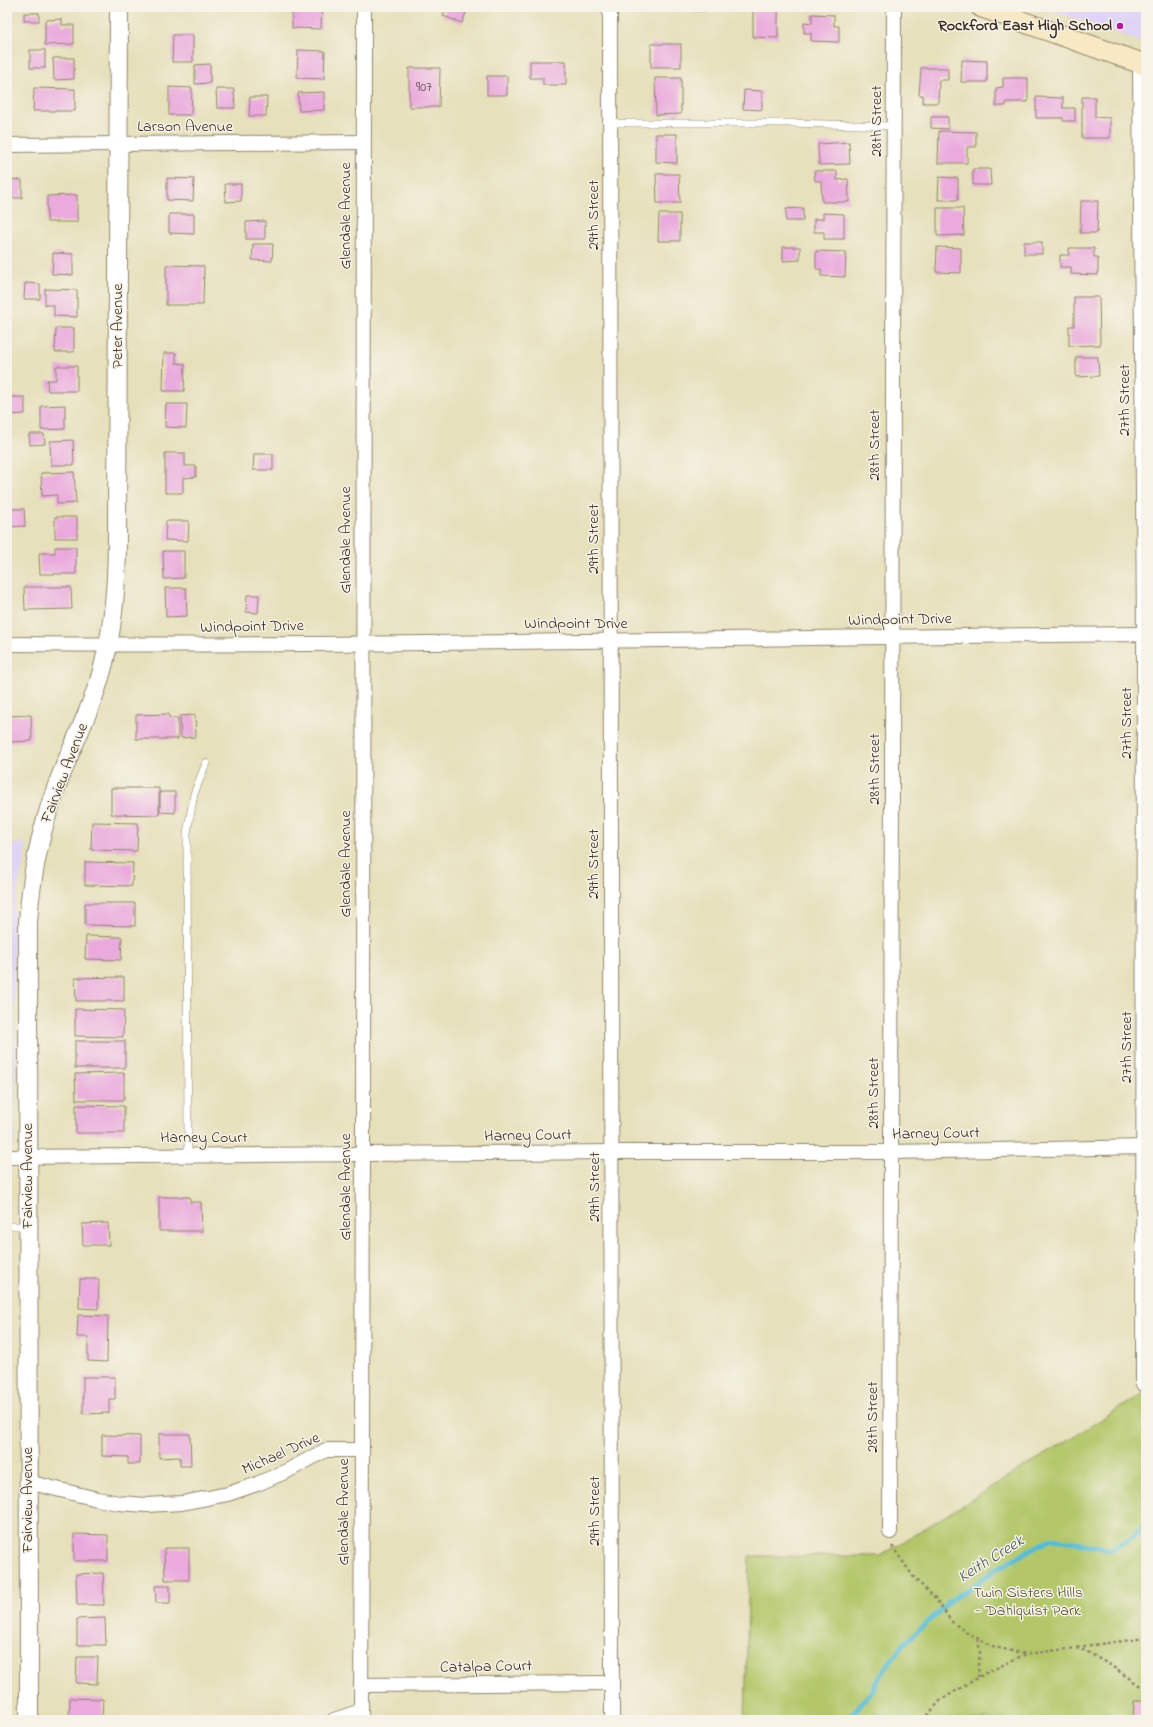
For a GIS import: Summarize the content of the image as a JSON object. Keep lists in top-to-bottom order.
{
  "streets": {
    "street": [
      "28th Street",
      "Larson Avenue",
      "29th Street",
      "Glendale Avenue",
      "Peter Avenue",
      "27th Street",
      "Windpoint Drive",
      "Fairview Avenue",
      "Harney Court",
      "Michael Drive",
      "Catalpa Court"
    ]
  },
  "crossings": [
    ["28th Street", "Windpoint Drive"],
    ["28th Street", "Harney Court"],
    ["Larson Avenue", "Glendale Avenue"],
    ["Larson Avenue", "Peter Avenue"],
    ["29th Street", "Windpoint Drive"],
    ["29th Street", "Harney Court"],
    ["29th Street", "Catalpa Court"],
    ["Glendale Avenue", "Windpoint Drive"],
    ["Glendale Avenue", "Harney Court"],
    ["Glendale Avenue", "Michael Drive"],
    ["Glendale Avenue", "Catalpa Court"],
    ["Peter Avenue", "Windpoint Drive"],
    ["Peter Avenue", "Fairview Avenue"],
    ["27th Street", "Windpoint Drive"],
    ["27th Street", "Harney Court"],
    ["Windpoint Drive", "Fairview Avenue"],
    ["Fairview Avenue", "Harney Court"],
    ["Fairview Avenue", "Michael Drive"]
  ],
  "water": ["Keith Creek"],
  "parks": ["Twin Sisters Hills - Dahlquist Park"],
  "places": ["Rockford East High School"],
  "house_numbers": ["907"]
}
